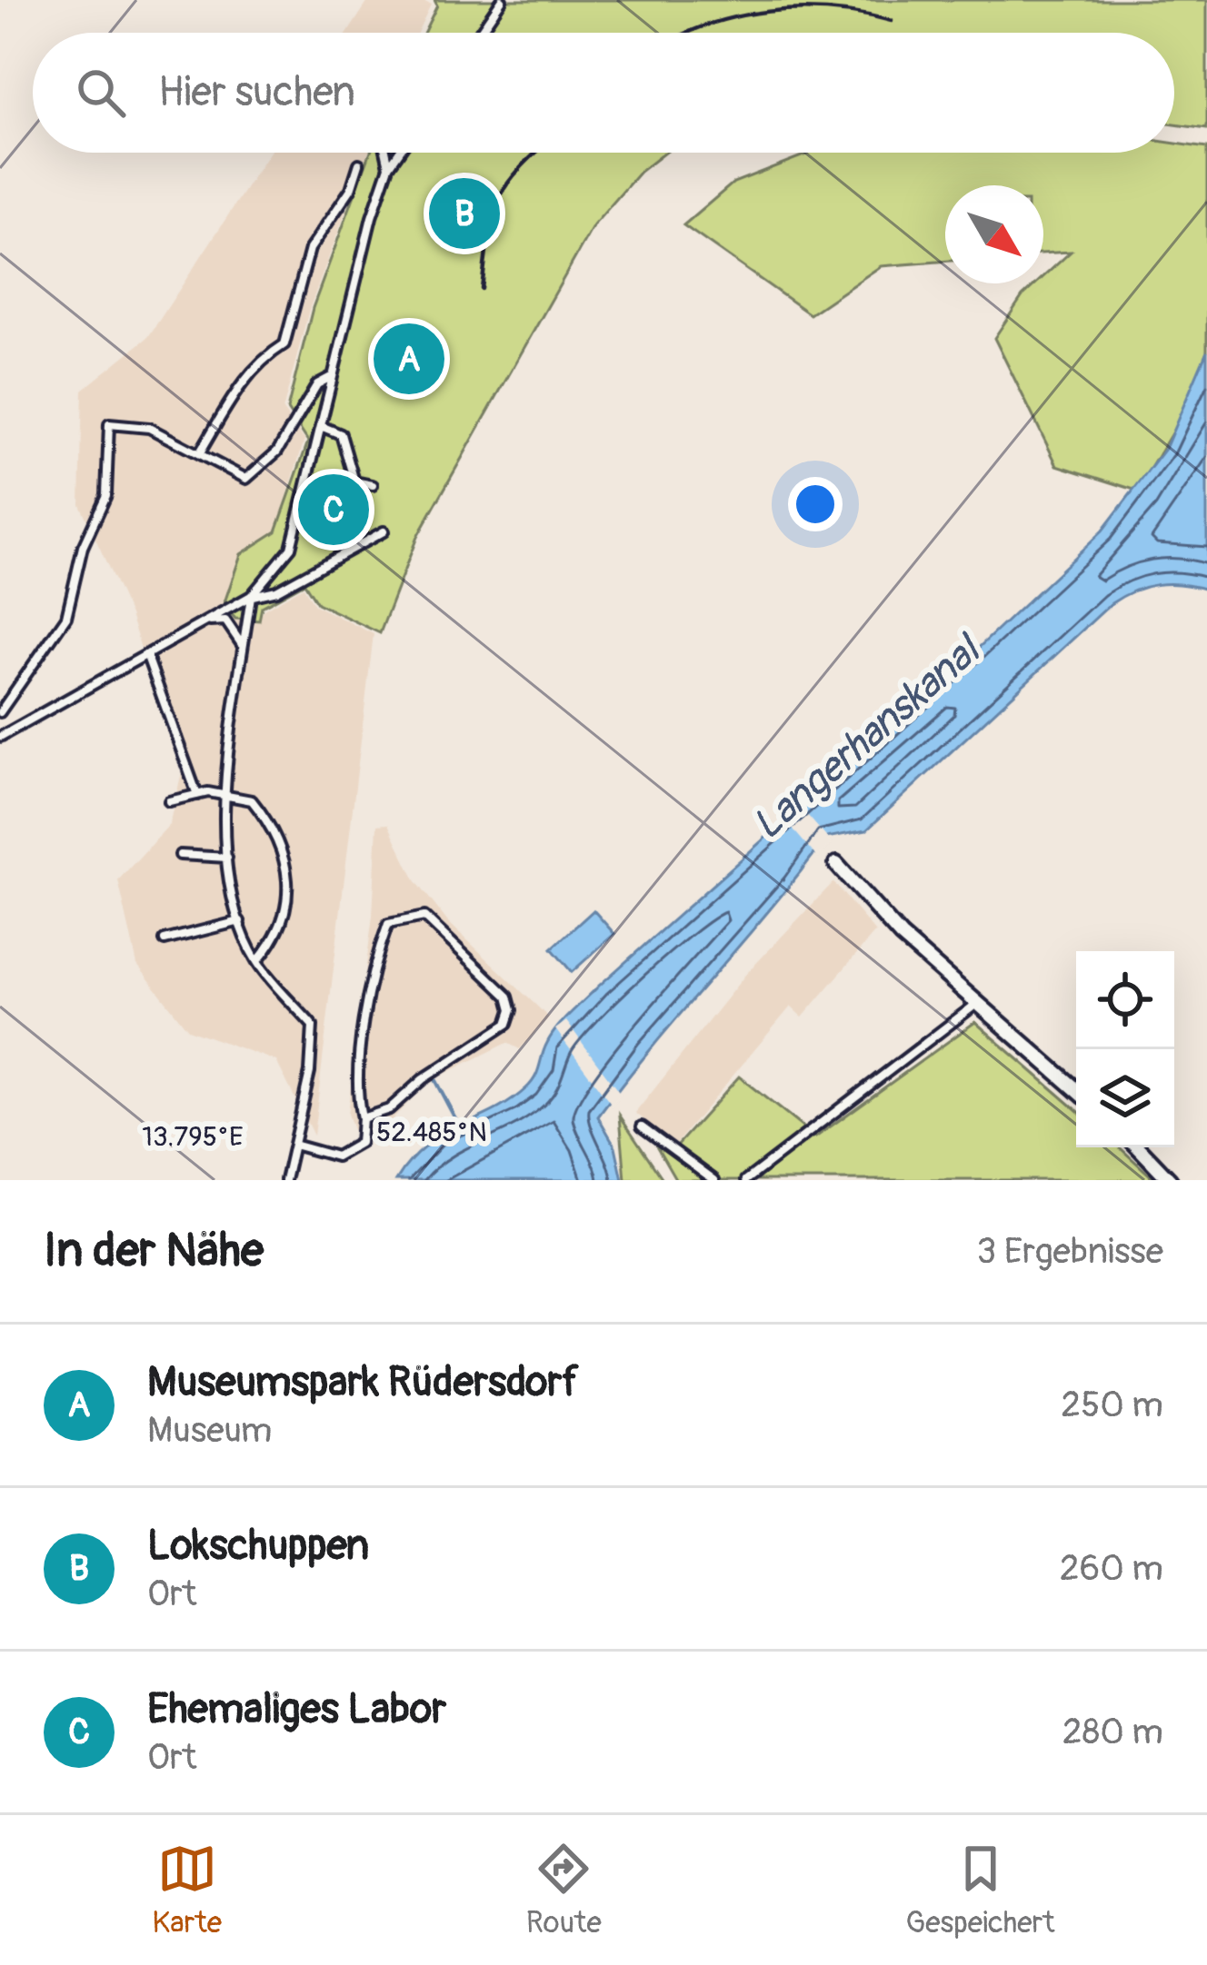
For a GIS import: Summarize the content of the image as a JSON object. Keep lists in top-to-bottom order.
{
  "water": ["Langerhanskanal"],
  "north": "bottom right",
  "page": {
    "search": "Hier suchen",
    "pins": ["B", "A", "C"],
    "heading": ["In der Nähe", "3 Ergebnisse"],
    "list": [
      {
        "mark": "A",
        "name": "Museumspark Rüdersdorf",
        "note": "Museum",
        "value": "250 m"
      },
      {
        "mark": "B",
        "name": "Lokschuppen",
        "note": "Ort",
        "value": "260 m"
      },
      {
        "mark": "C",
        "name": "Ehemaliges Labor",
        "note": "Ort",
        "value": "280 m"
      }
    ],
    "nav": ["Karte", "Route", "Gespeichert"]
  },
  "coordinates": ["52.485°N", "13.795°E"]
}
